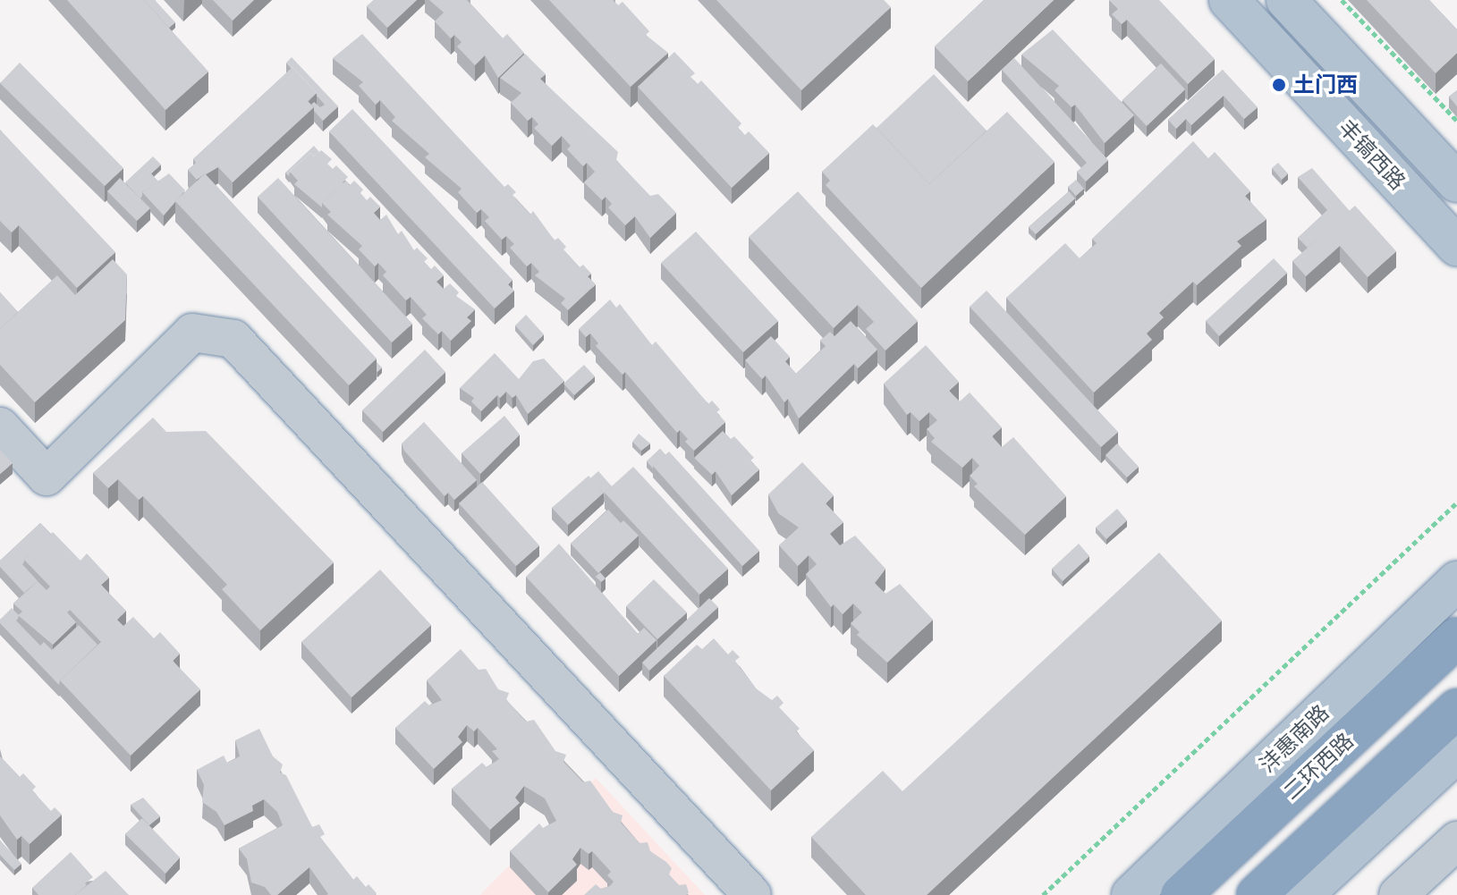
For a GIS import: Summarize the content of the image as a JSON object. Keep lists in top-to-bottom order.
{
  "streets": {
    "highway": ["二环西路"],
    "main road": ["丰镐西路", "沣惠南路"]
  },
  "places": ["土门西"]
}
